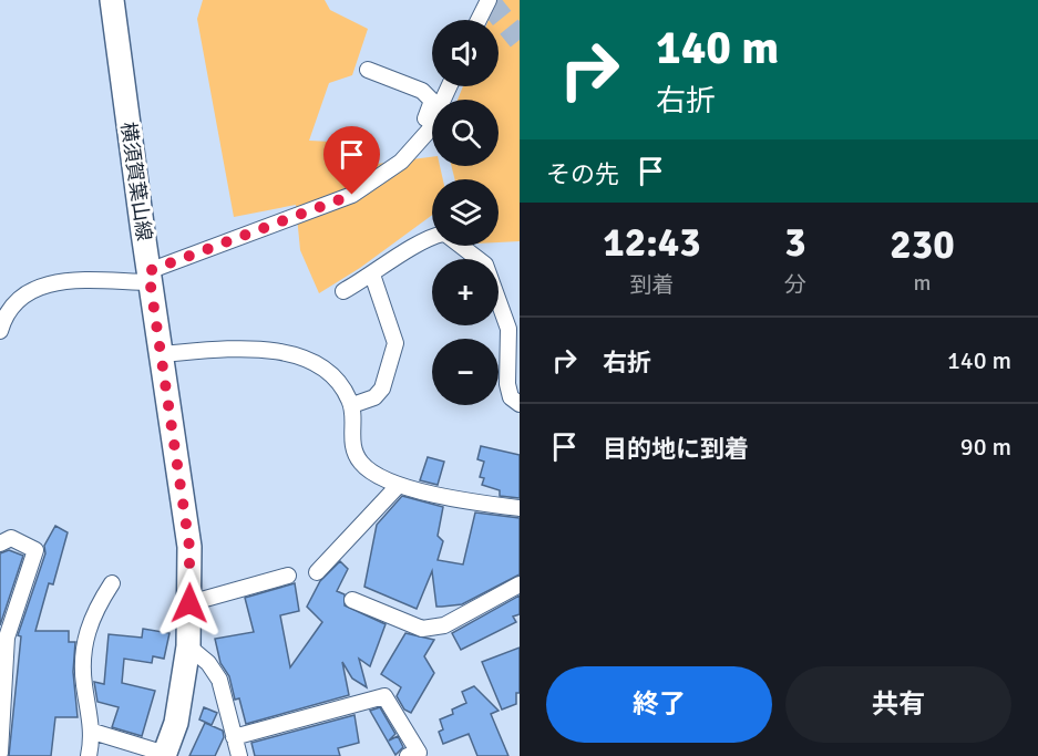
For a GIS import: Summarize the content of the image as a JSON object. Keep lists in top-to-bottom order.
{
  "streets": {
    "main road": ["横須賀葉山線"]
  },
  "page": {
    "turn": ["140 m", "右折"],
    "map_buttons": ["+", "−"],
    "then": "その先",
    "eta": [
      "12:43",
      "到着",
      "3",
      "分",
      "230",
      "m"
    ],
    "list": [
      {
        "name": "右折",
        "value": "140 m"
      },
      {
        "name": "目的地に到着",
        "value": "90 m"
      }
    ],
    "buttons": ["終了", "共有"]
  }
}
